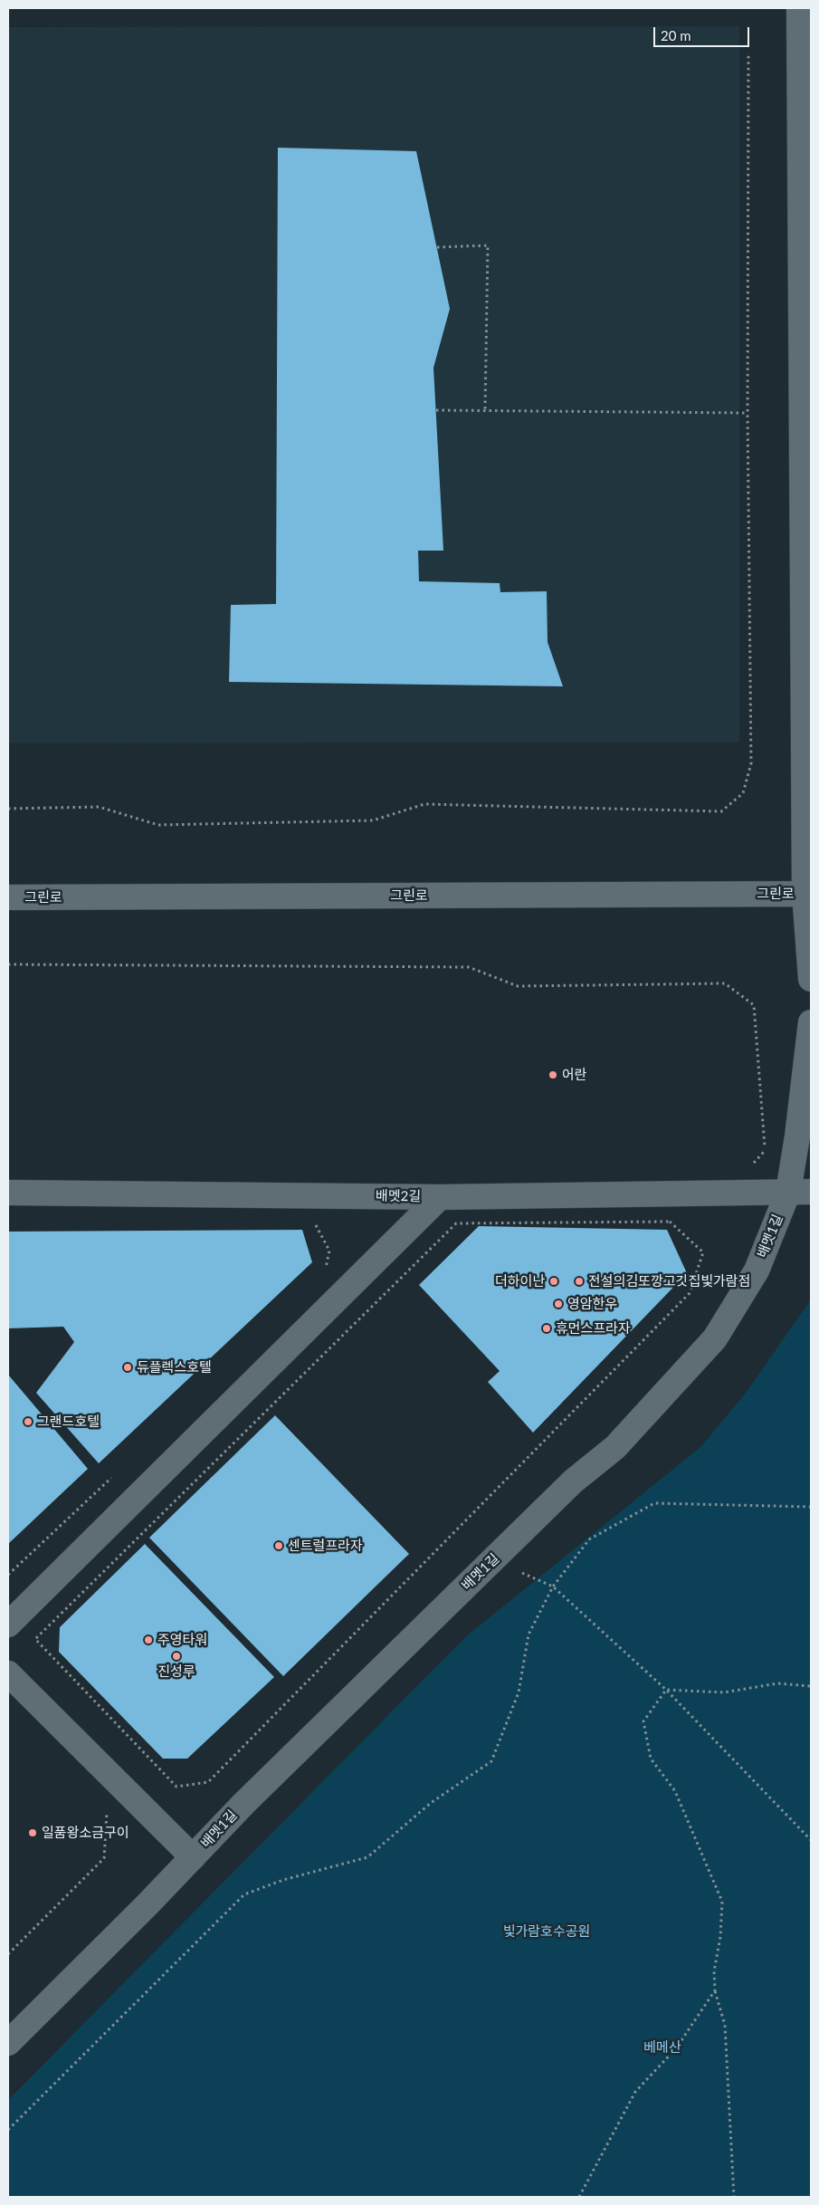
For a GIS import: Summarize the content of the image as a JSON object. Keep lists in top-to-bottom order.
{
  "streets": {
    "street": ["그린로", "배멧2길", "배멧1길"]
  },
  "crossings": [
    ["배멧2길", "배멧1길"]
  ],
  "parks": ["빛가람호수공원", "베메산"],
  "places": [
    "어란",
    "더하이난",
    "전설의김또깡고깃집빛가람점",
    "영암한우",
    "휴먼스프라자",
    "듀플렉스호텔",
    "그랜드호텔",
    "센트럴프라자",
    "주영타워",
    "진성루",
    "일품왕소금구이"
  ],
  "scale_bar": "20 m"
}
